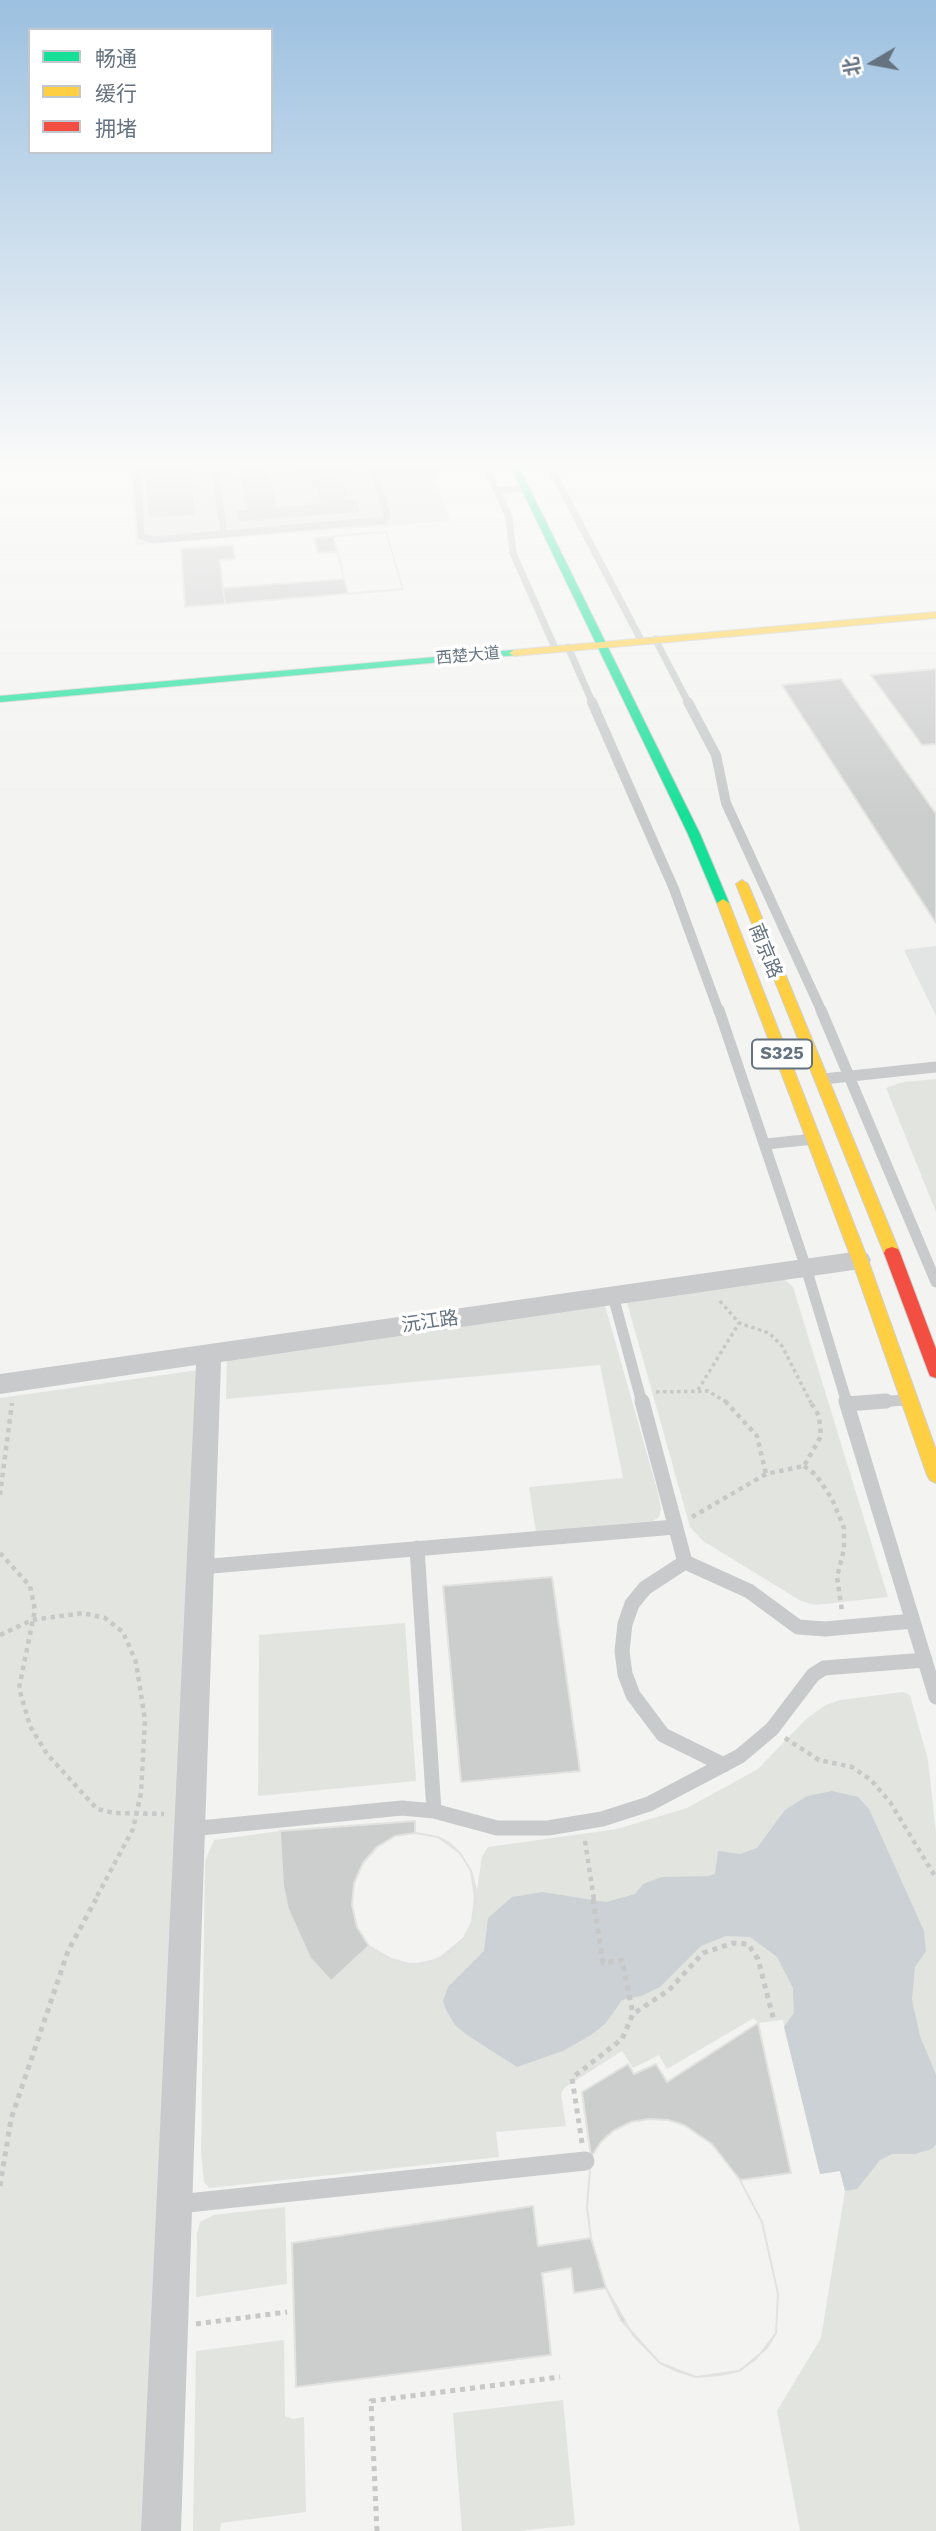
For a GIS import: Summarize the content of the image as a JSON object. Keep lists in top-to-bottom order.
{
  "streets": {
    "main road": ["西楚大道", "南京路", "S325"],
    "street": ["沅江路"]
  },
  "crossings": [
    ["西楚大道", "南京路"],
    ["南京路", "沅江路"]
  ],
  "legend": ["畅通", "缓行", "拥堵"],
  "north": "left"
}
